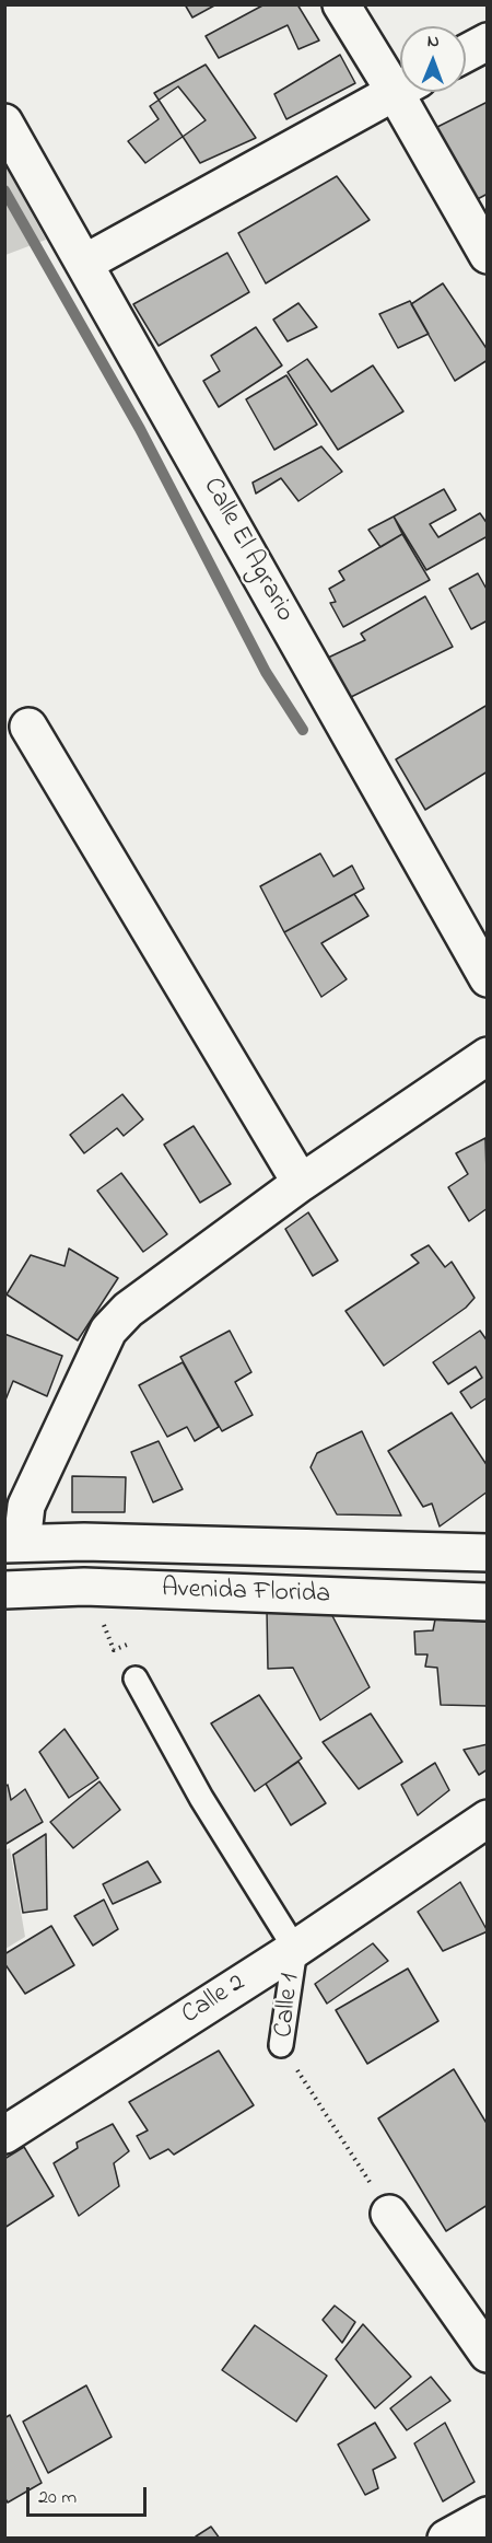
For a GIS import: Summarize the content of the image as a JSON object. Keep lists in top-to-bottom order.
{
  "streets": {
    "street": ["Calle El Agrario", "Avenida Florida", "Calle 2"],
    "lane": ["Calle 1"]
  },
  "crossings": [
    ["Calle 2", "Calle 1"]
  ],
  "scale_bar": "20 m",
  "north": "top"
}
